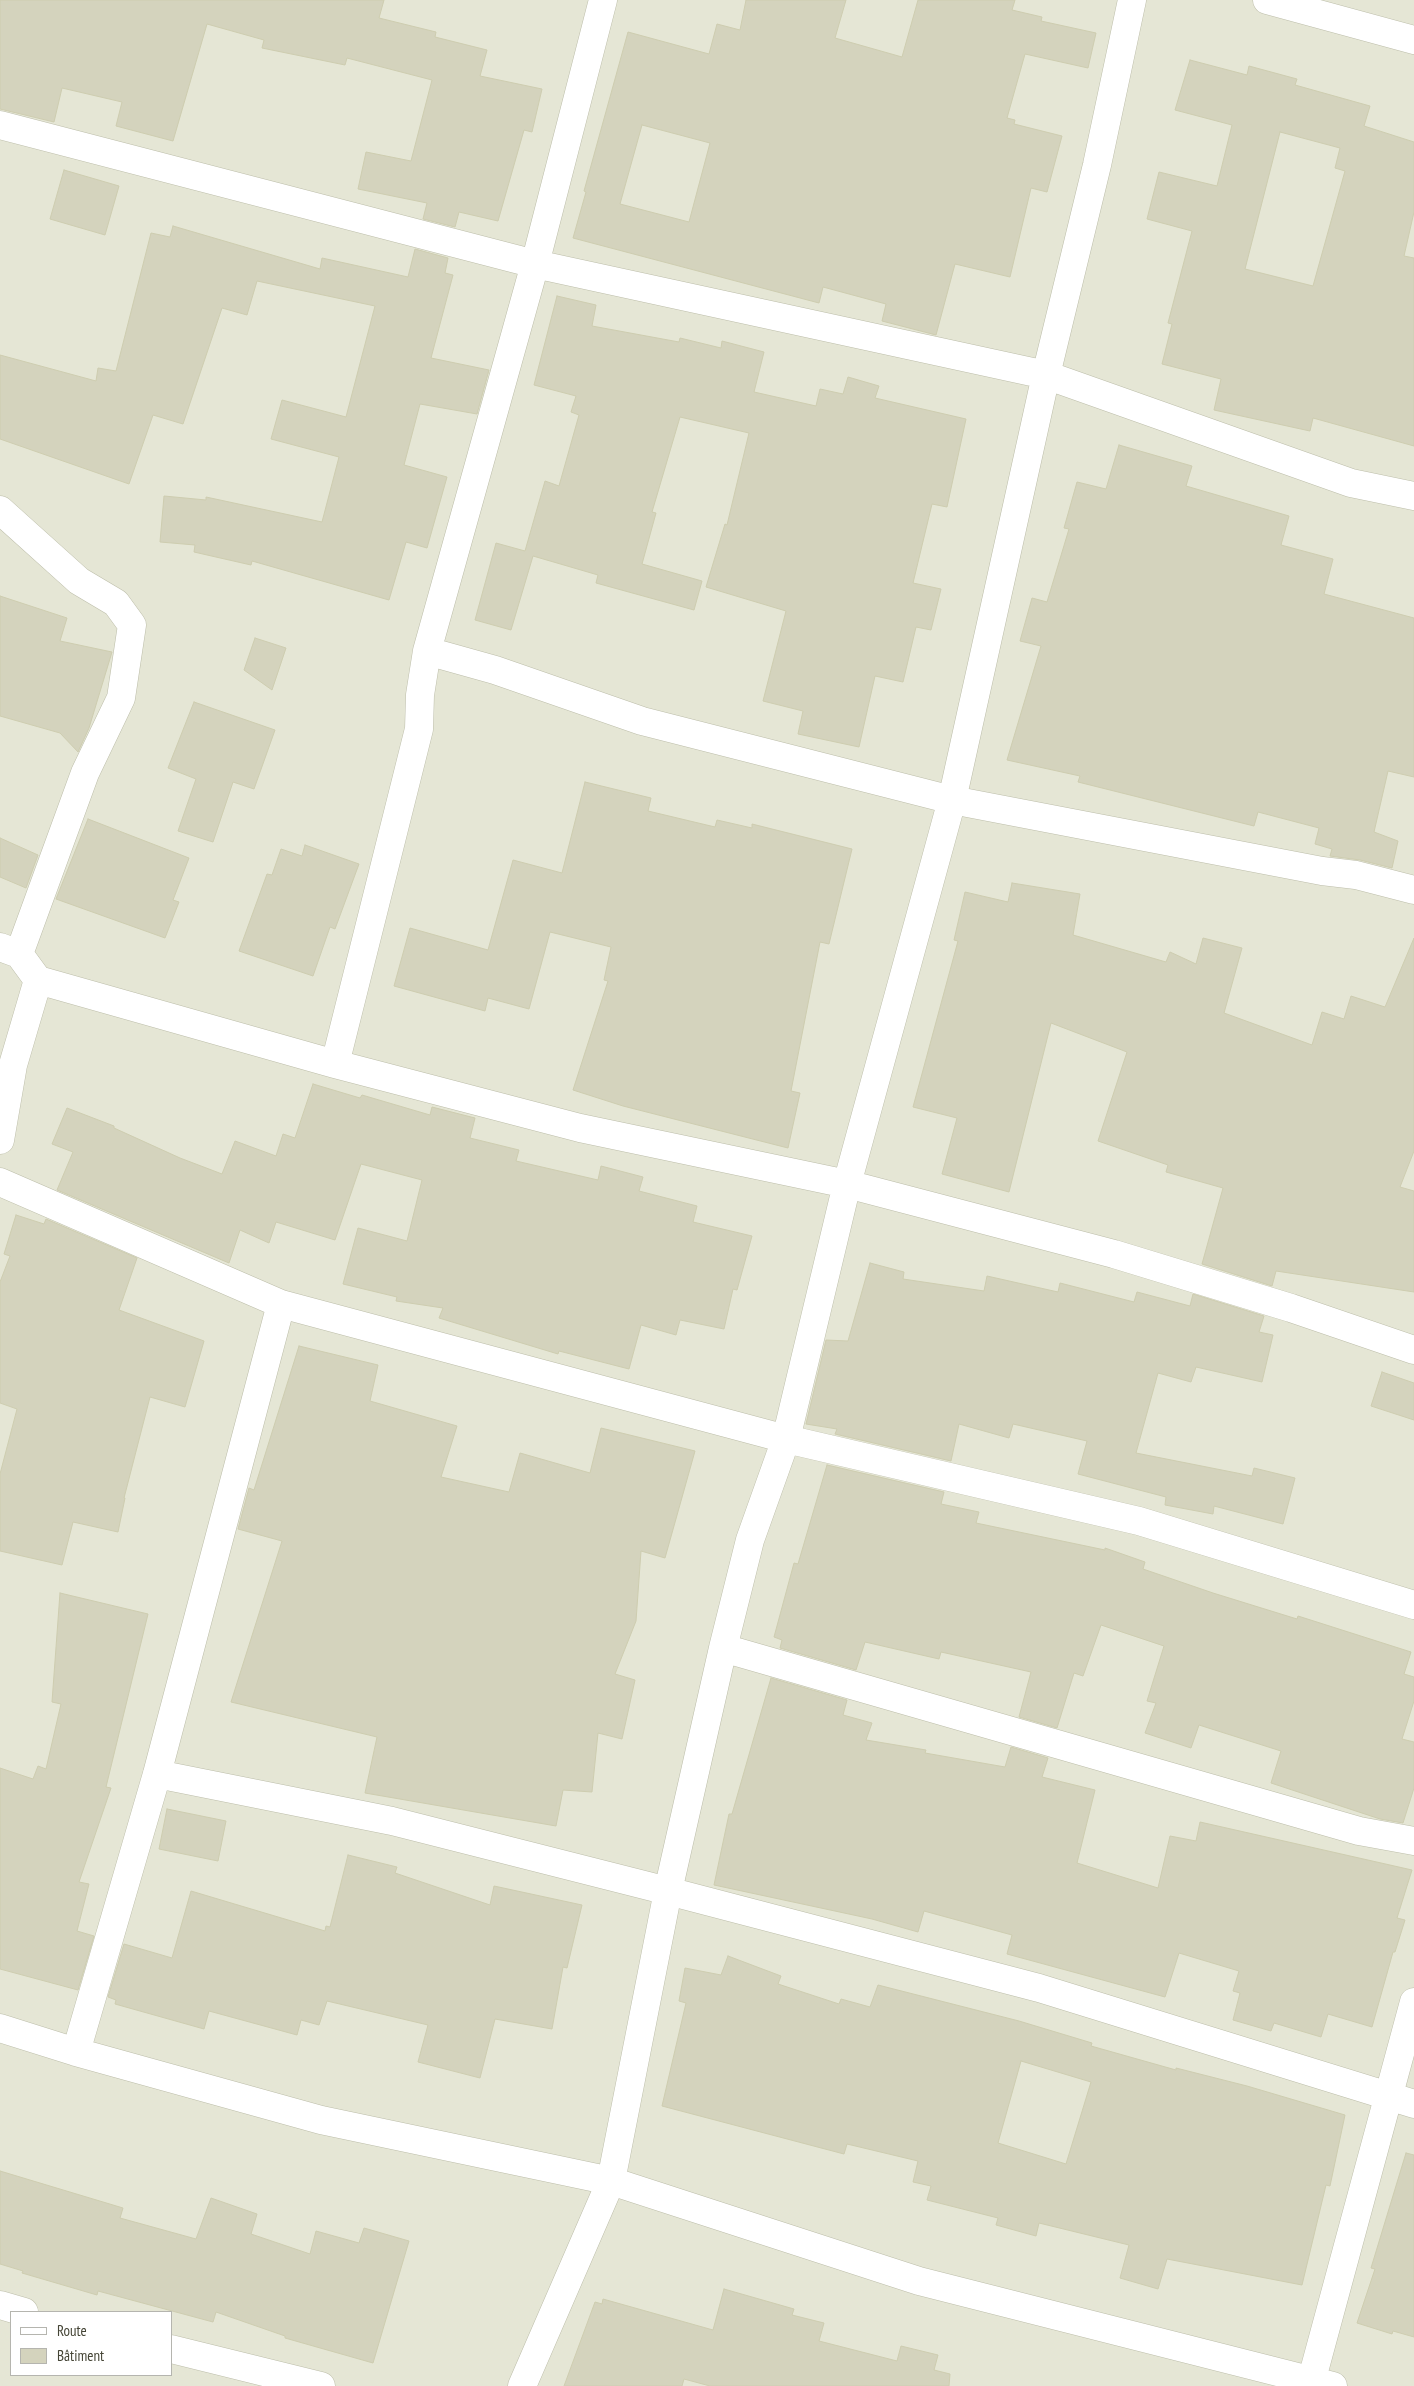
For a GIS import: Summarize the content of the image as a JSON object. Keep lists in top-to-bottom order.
{
  "legend": ["Route", "Bâtiment"]
}
